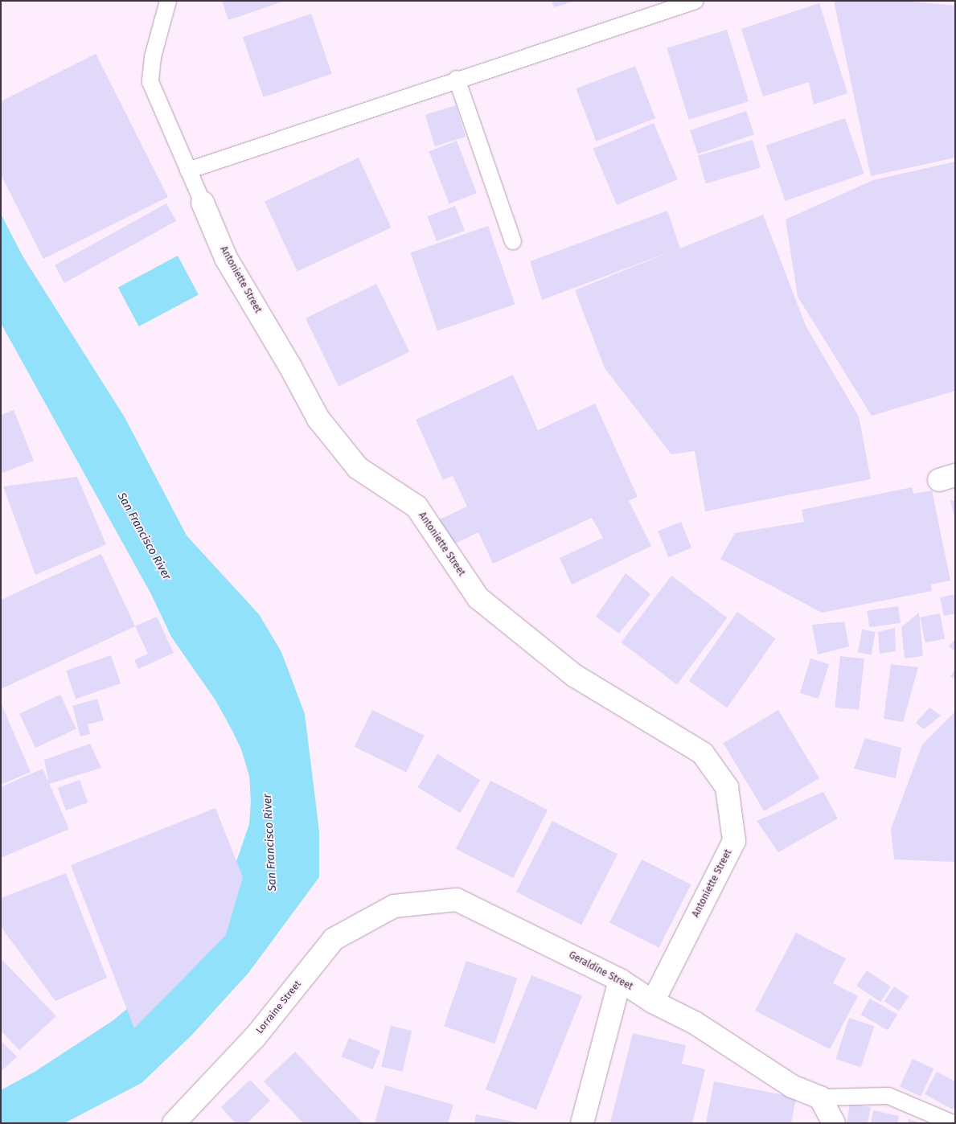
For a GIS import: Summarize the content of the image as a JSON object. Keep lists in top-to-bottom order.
{
  "streets": {
    "street": ["Antoniette Street", "Geraldine Street", "Lorraine Street"]
  },
  "crossings": [
    ["Antoniette Street", "Geraldine Street"],
    ["Geraldine Street", "Lorraine Street"]
  ],
  "water": ["San Francisco River"]
}
